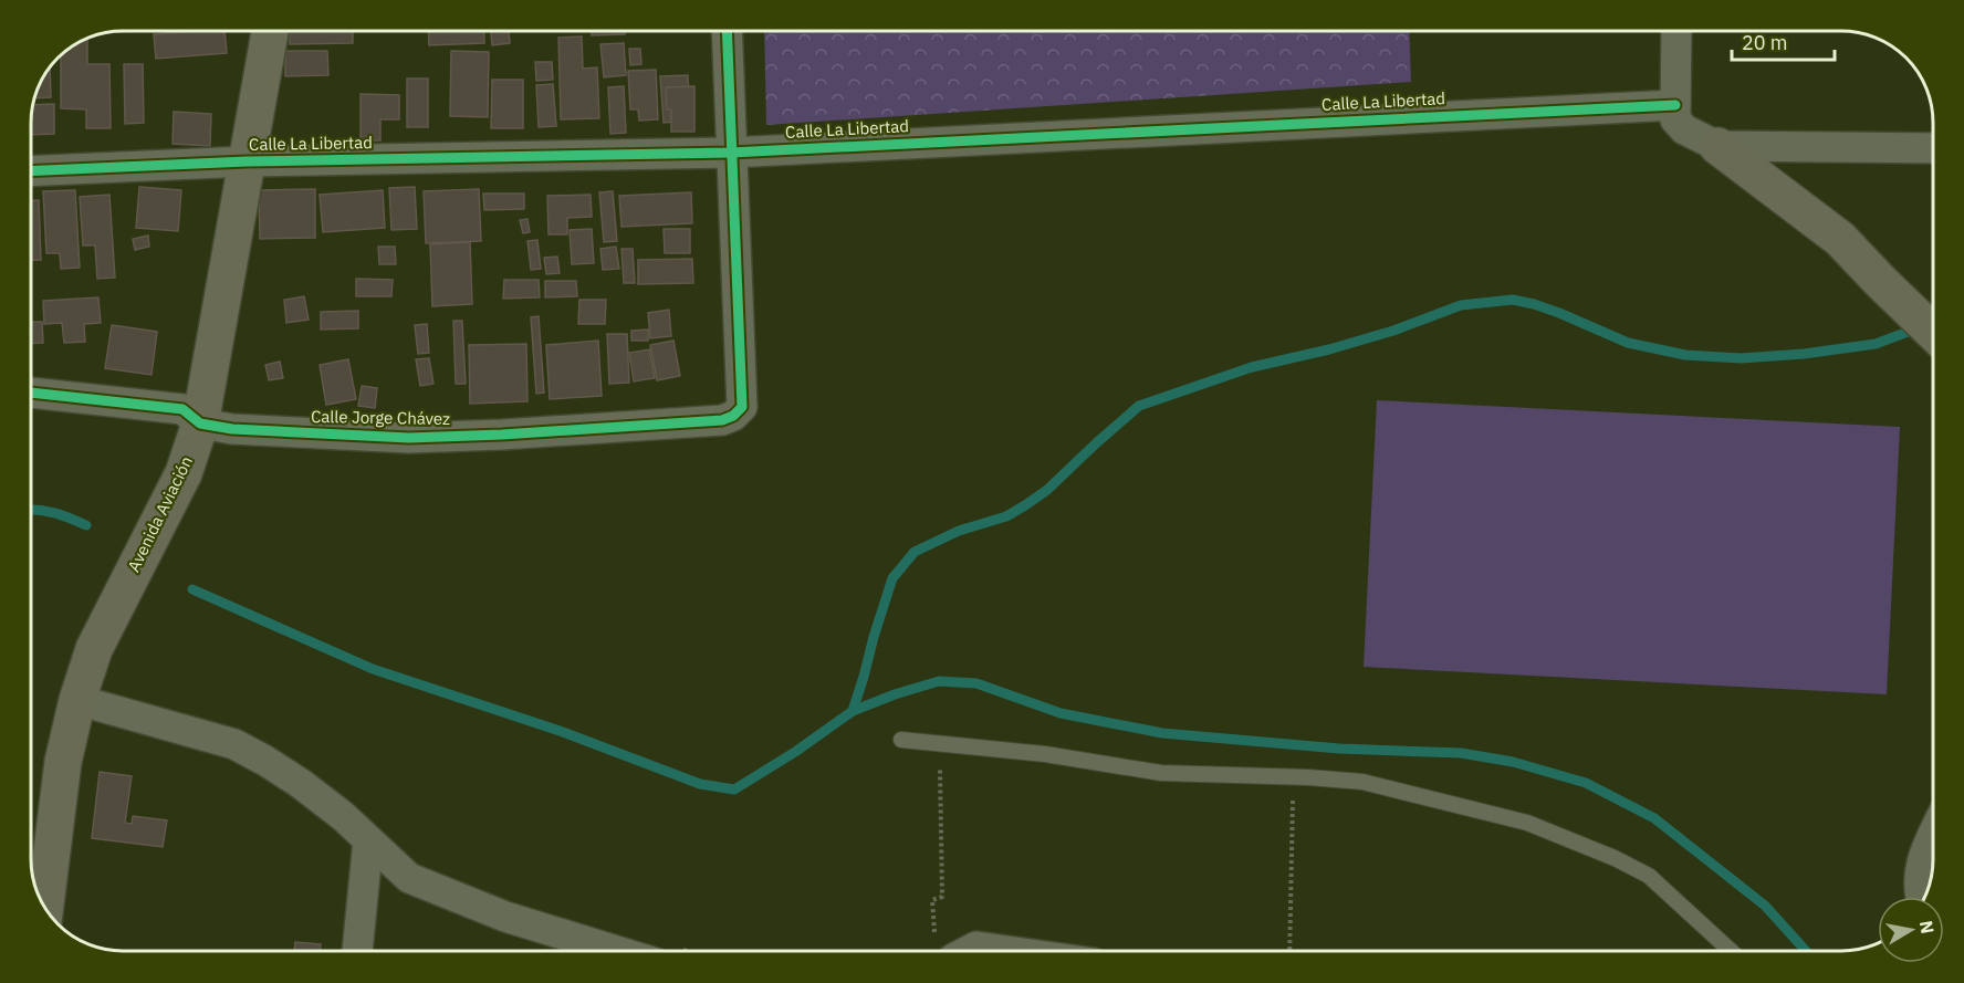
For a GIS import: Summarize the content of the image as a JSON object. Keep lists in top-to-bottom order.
{
  "streets": {
    "street": ["Calle La Libertad", "Calle Jorge Chávez", "Avenida Aviación"]
  },
  "crossings": [
    ["Calle La Libertad", "Calle Jorge Chávez"],
    ["Calle La Libertad", "Avenida Aviación"],
    ["Calle Jorge Chávez", "Avenida Aviación"]
  ],
  "scale_bar": "20 m",
  "north": "right"
}
